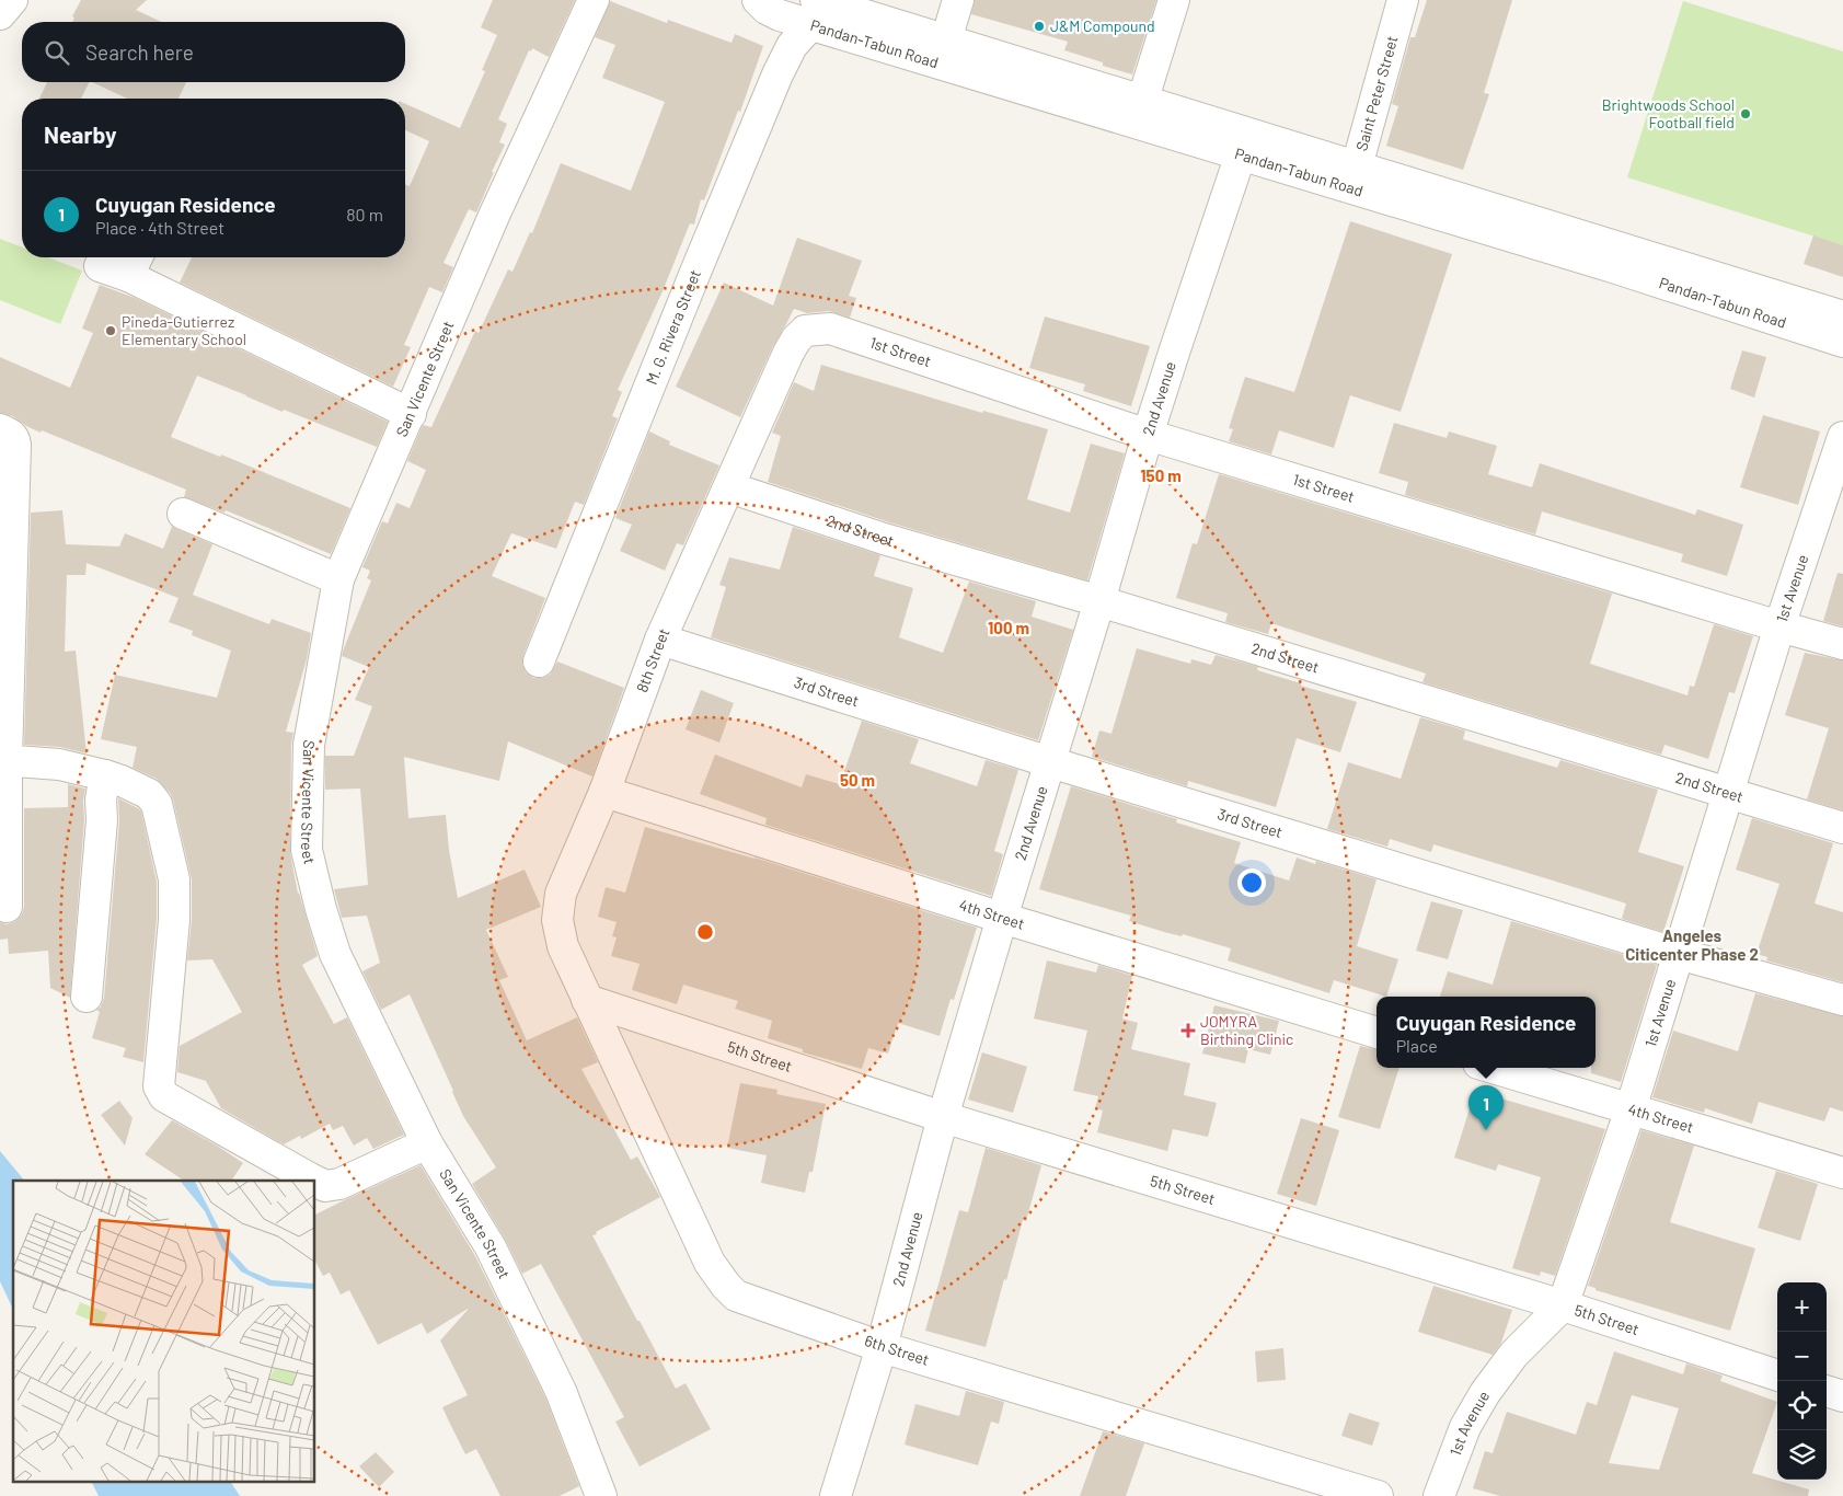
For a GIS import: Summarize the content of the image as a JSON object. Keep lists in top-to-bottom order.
{
  "streets": {
    "street": [
      "Pandan-Tabun Road",
      "Saint Peter Street",
      "M. G. Rivera Street",
      "1st Street",
      "San Vicente Street",
      "2nd Avenue",
      "2nd Street",
      "1st Avenue",
      "8th Street",
      "3rd Street",
      "4th Street",
      "5th Street",
      "6th Street"
    ]
  },
  "crossings": [
    ["Pandan-Tabun Road", "Saint Peter Street"],
    ["Pandan-Tabun Road", "M. G. Rivera Street"],
    ["Pandan-Tabun Road", "2nd Avenue"],
    ["1st Street", "2nd Avenue"],
    ["1st Street", "1st Avenue"],
    ["1st Street", "8th Street"],
    ["2nd Avenue", "2nd Street"],
    ["2nd Avenue", "3rd Street"],
    ["2nd Avenue", "4th Street"],
    ["2nd Avenue", "5th Street"],
    ["2nd Avenue", "6th Street"],
    ["2nd Street", "1st Avenue"],
    ["2nd Street", "8th Street"],
    ["1st Avenue", "3rd Street"],
    ["1st Avenue", "4th Street"],
    ["1st Avenue", "5th Street"],
    ["8th Street", "3rd Street"],
    ["8th Street", "4th Street"],
    ["8th Street", "5th Street"],
    ["8th Street", "6th Street"],
    ["5th Street", "6th Street"]
  ],
  "districts": ["Angeles Citicenter Phase 2"],
  "places": {
    "other": ["J&M Compound", "Brightwoods School Football field", "Pineda-Gutierrez Elementary School"],
    "health": ["JOMYRA Birthing Clinic"]
  },
  "page": {
    "search": "Search here",
    "heading": "Nearby",
    "list": [
      {
        "mark": "1",
        "name": "Cuyugan Residence",
        "note": "Place · 4th Street",
        "value": "80 m"
      }
    ],
    "popup": ["Cuyugan Residence", "Place"],
    "pins": "1",
    "map_buttons": ["+", "−"]
  },
  "rings": ["150 m", "100 m", "50 m"]
}
